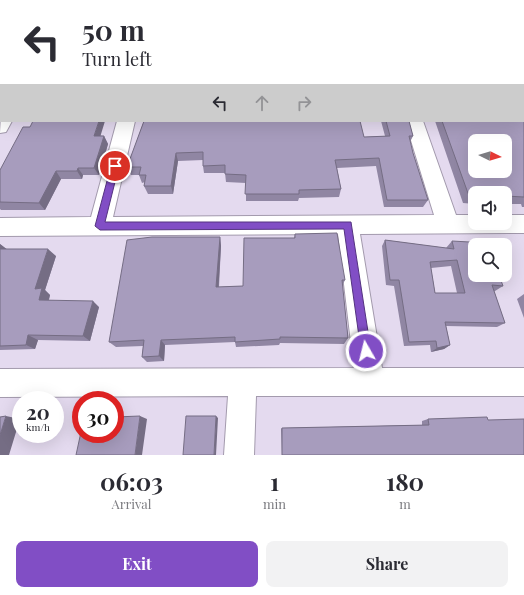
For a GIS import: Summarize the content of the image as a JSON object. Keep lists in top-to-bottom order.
{
  "north": "right",
  "page": {
    "turn": ["50 m", "Turn left"],
    "speed": "20 km/h",
    "limit": "30",
    "eta": [
      "06:03",
      "Arrival",
      "1",
      "min",
      "180",
      "m"
    ],
    "buttons": ["Exit", "Share"]
  }
}
